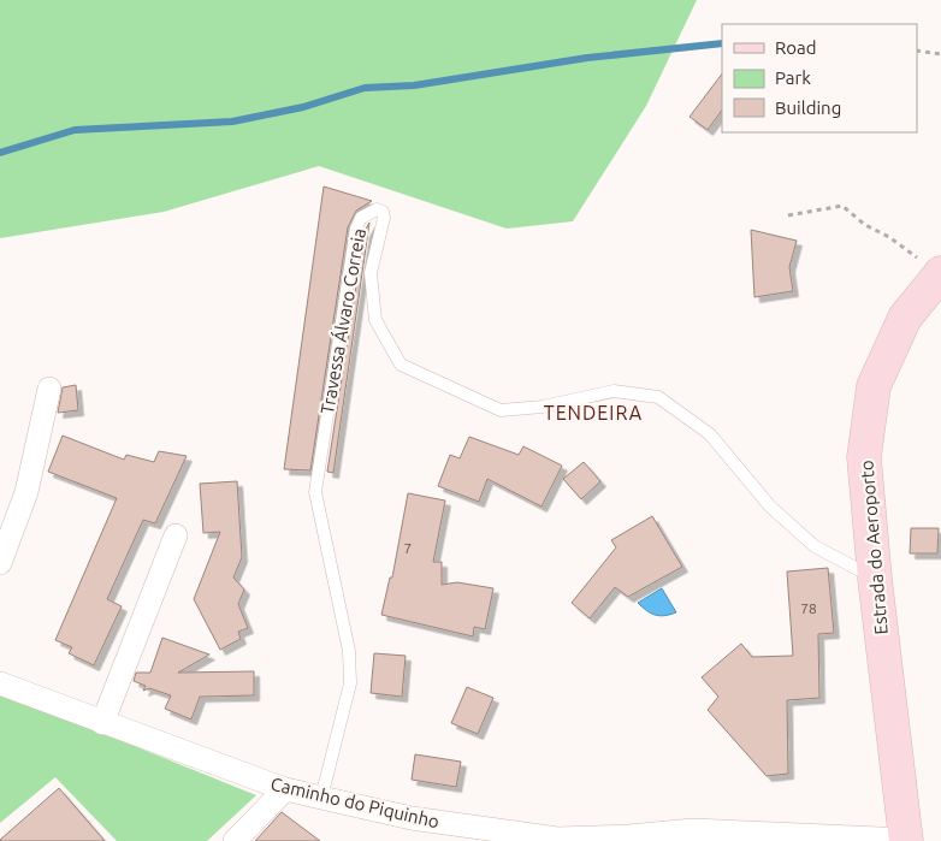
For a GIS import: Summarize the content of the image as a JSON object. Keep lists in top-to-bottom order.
{
  "streets": {
    "main road": ["Estrada do Aeroporto"],
    "street": ["Caminho do Piquinho"],
    "lane": ["Travessa Álvaro Correia"]
  },
  "crossings": [
    ["Travessa Álvaro Correia", "Estrada do Aeroporto"],
    ["Travessa Álvaro Correia", "Caminho do Piquinho"],
    ["Estrada do Aeroporto", "Caminho do Piquinho"]
  ],
  "districts": ["TENDEIRA"],
  "house_numbers": ["7", "78"],
  "legend": ["Road", "Park", "Building"]
}
